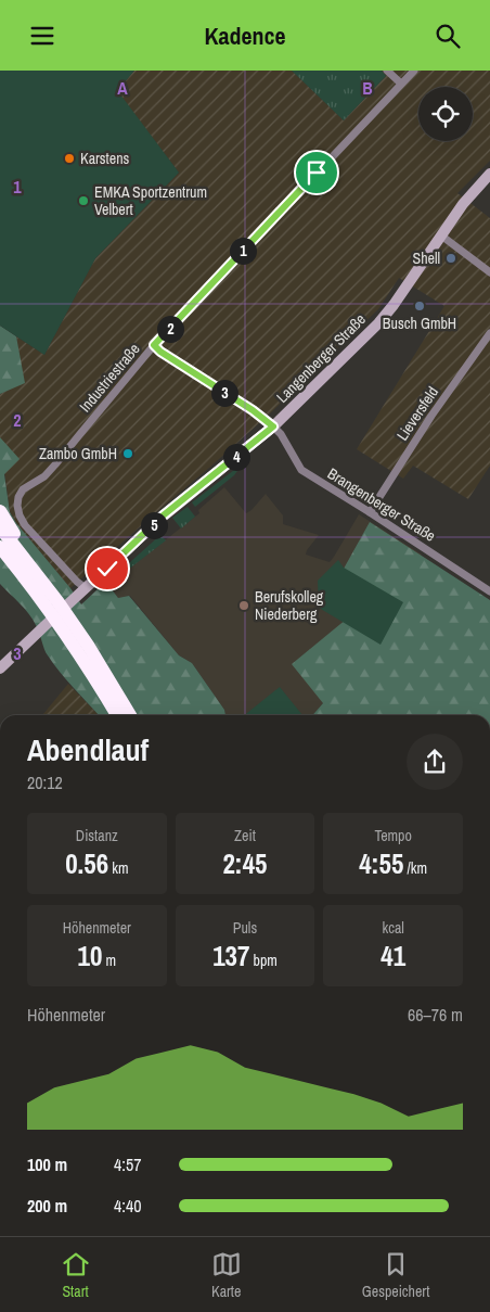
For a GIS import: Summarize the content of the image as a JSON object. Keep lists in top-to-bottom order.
{
  "streets": {
    "main road": ["Langenberger Straße"],
    "street": ["Industriestraße", "Lieversfeld", "Brangenberger Straße"]
  },
  "crossings": [
    ["Langenberger Straße", "Industriestraße"],
    ["Langenberger Straße", "Brangenberger Straße"],
    ["Industriestraße", "Brangenberger Straße"],
    ["Lieversfeld", "Brangenberger Straße"]
  ],
  "places": [
    "Karstens",
    "EMKA Sportzentrum Velbert",
    "Shell",
    "Busch GmbH",
    "Zambo GmbH",
    "Berufskolleg Niederberg"
  ],
  "page": {
    "header": "Kadence",
    "pins": [
      "1",
      "2",
      "3",
      "4",
      "5"
    ],
    "heading": ["Abendlauf", "20:12"],
    "stats": [
      ["Distanz", "0.56 km"],
      ["Zeit", "2:45"],
      ["Tempo", "4:55 /km"],
      ["Höhenmeter", "10 m"],
      ["Puls", "137 bpm"],
      ["kcal", "41"]
    ],
    "chart": ["Höhenmeter", "66–76 m"],
    "list": [
      {
        "name": "100 m",
        "note": "4:57"
      },
      {
        "name": "200 m",
        "note": "4:40"
      }
    ],
    "tabs": ["Start", "Karte", "Gespeichert"]
  },
  "grid": {
    "columns": ["A", "B"],
    "rows": ["1", "2", "3"]
  }
}
